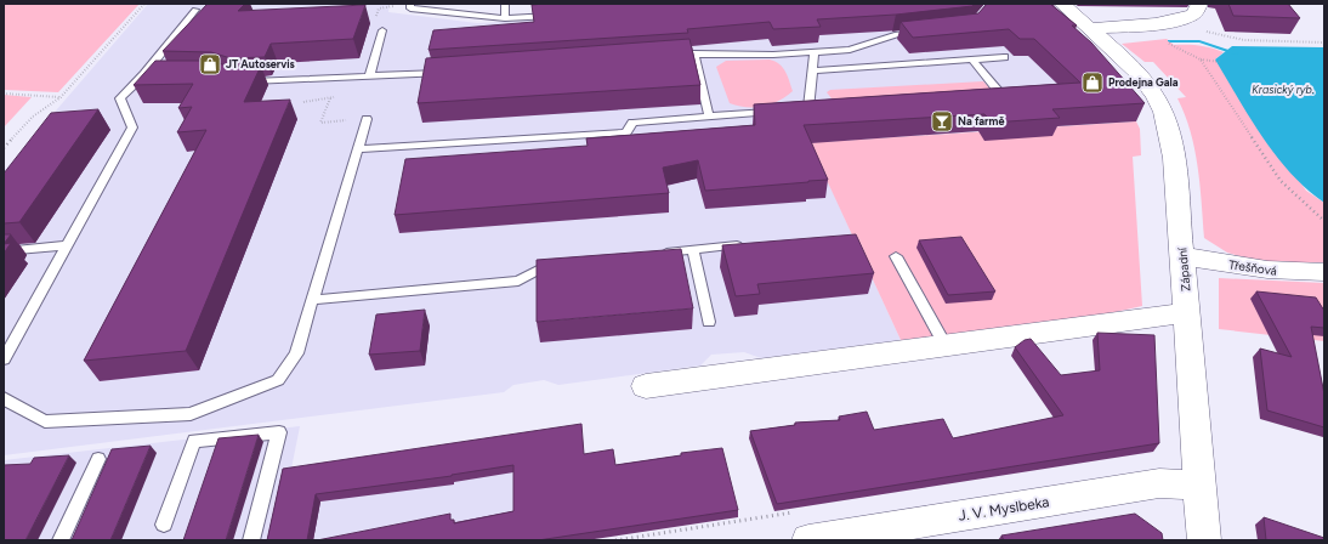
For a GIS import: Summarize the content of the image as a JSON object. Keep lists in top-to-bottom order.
{
  "streets": {
    "street": ["Třešňová", "Západní", "J. V. Myslbeka"]
  },
  "crossings": [
    ["Třešňová", "Západní"],
    ["Západní", "J. V. Myslbeka"]
  ],
  "water": ["Krasický ryb."],
  "places": {
    "shop": ["JT Autoservis", "Prodejna Gala"],
    "bar": ["Na farmě"]
  }
}
